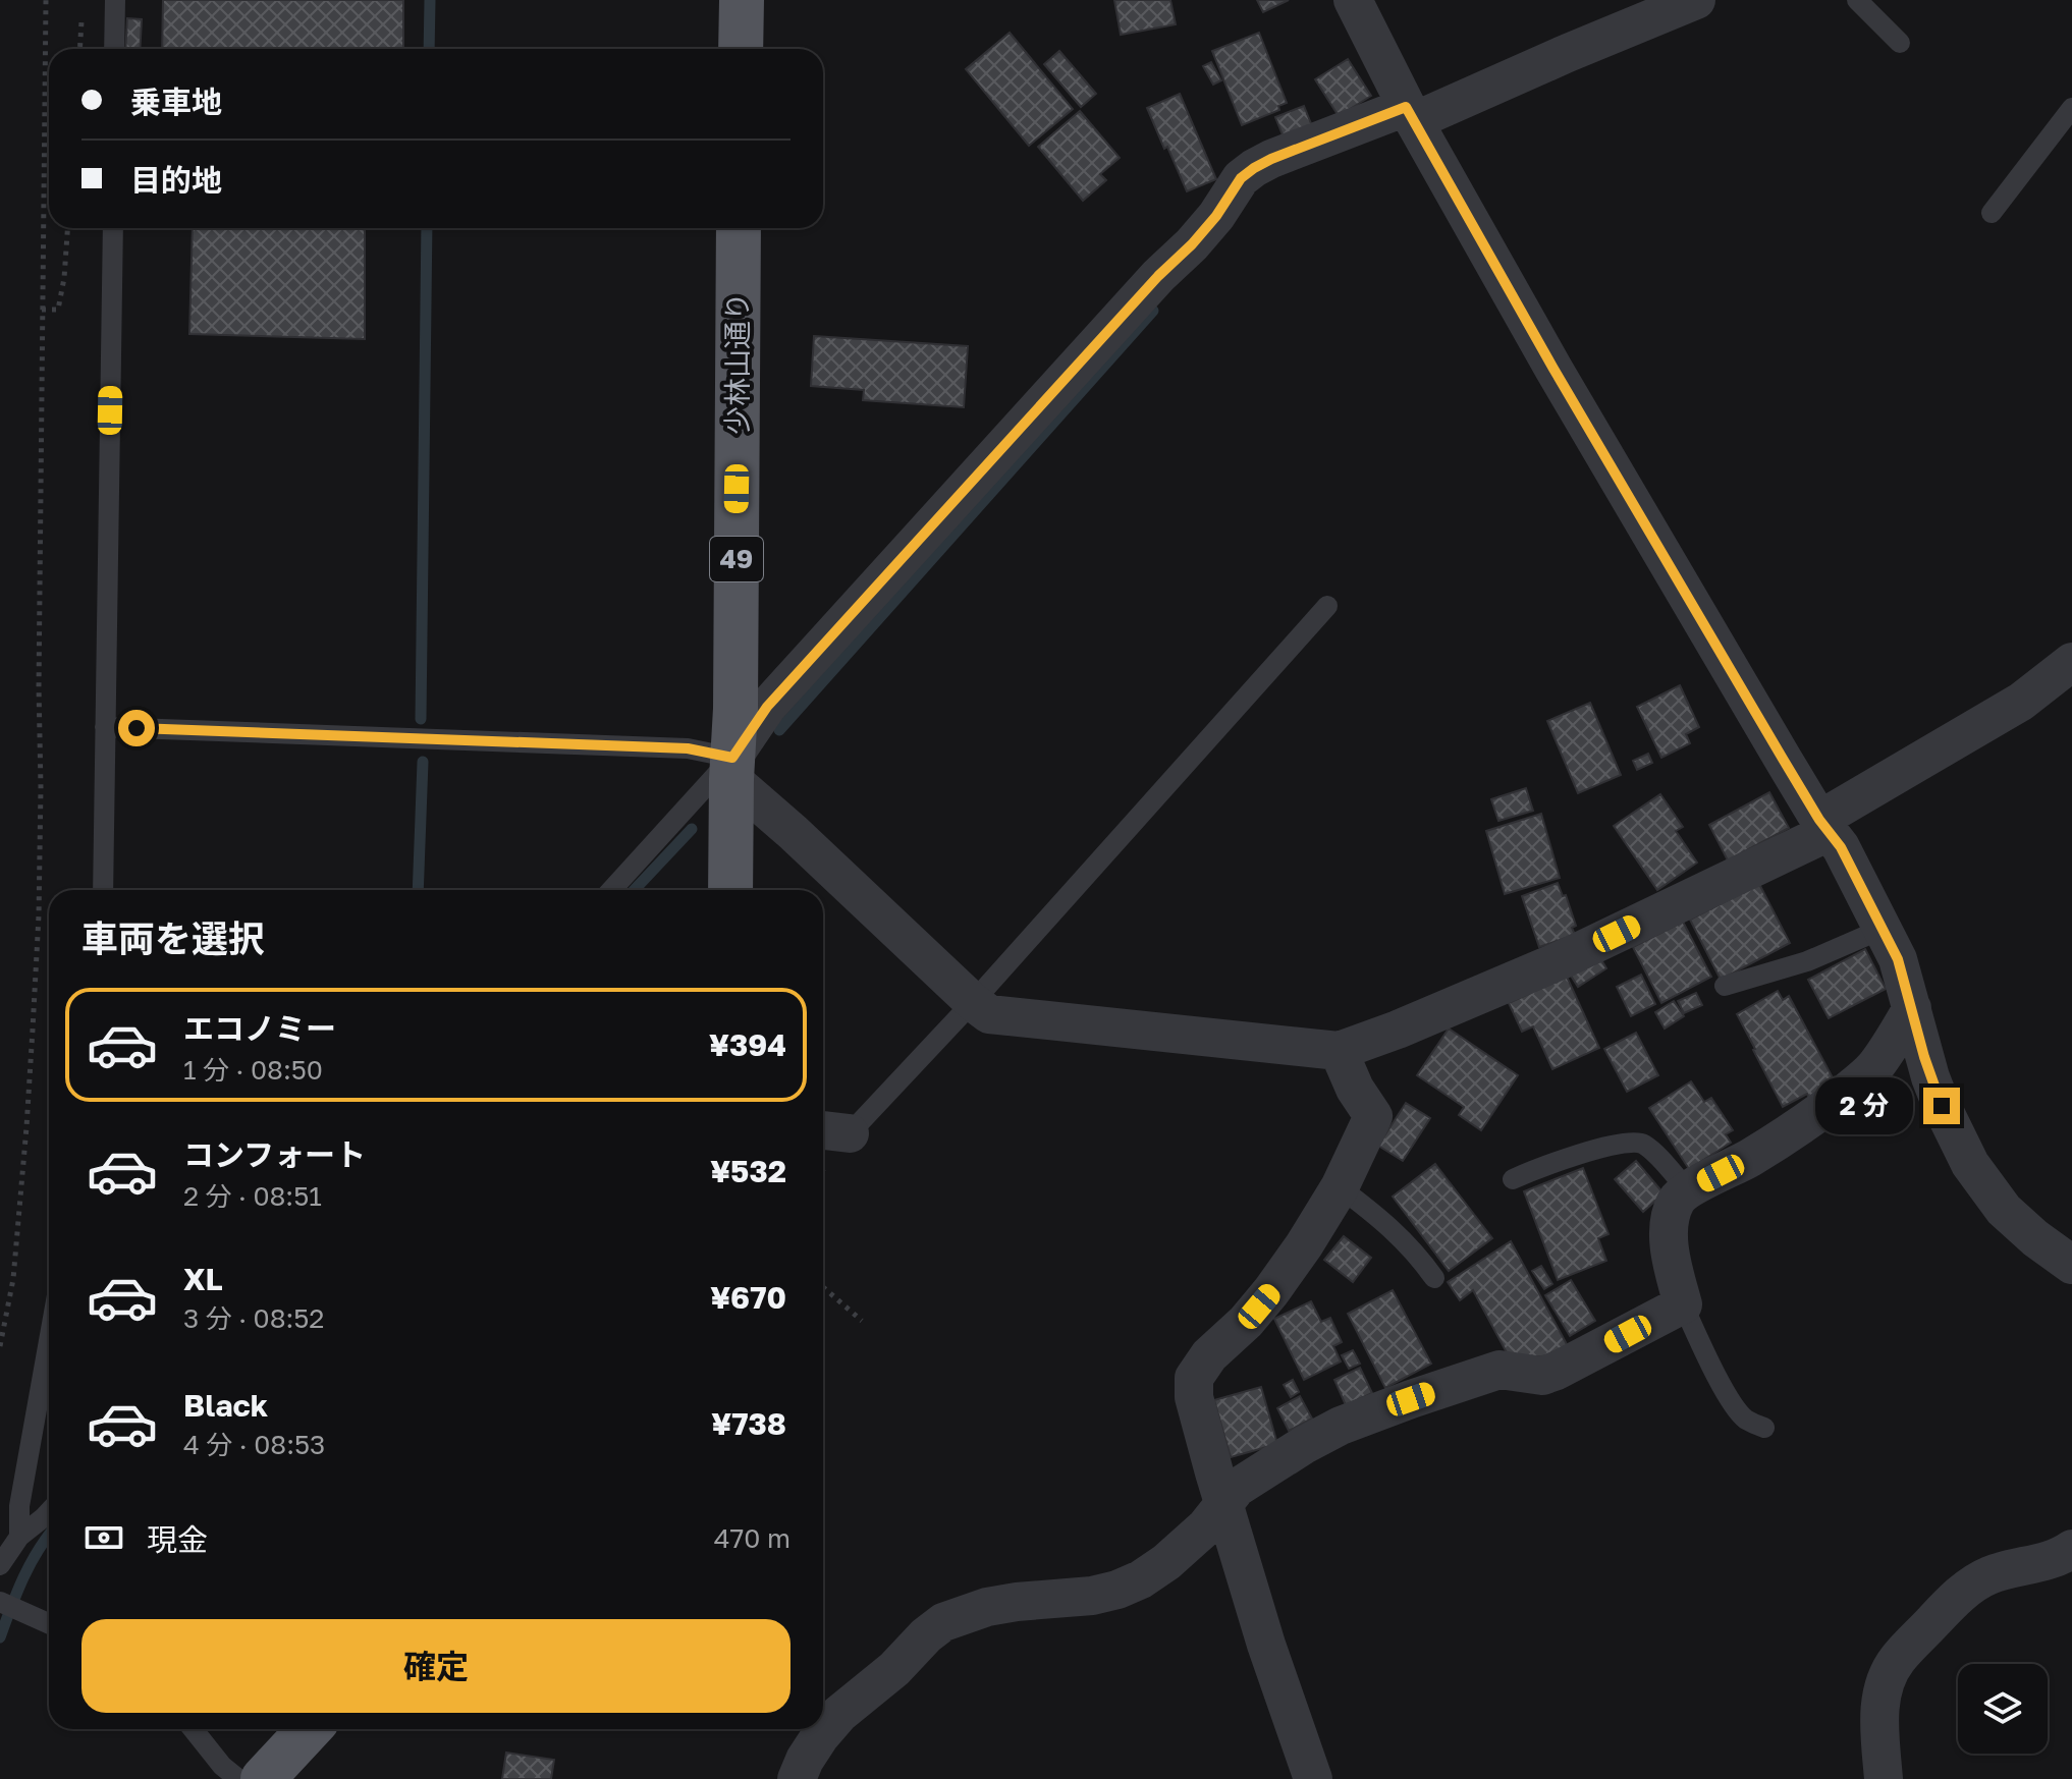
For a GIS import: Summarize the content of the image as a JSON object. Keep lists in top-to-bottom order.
{
  "streets": {
    "main road": ["少林山通り", "49"]
  },
  "page": {
    "banner": ["乗車地", "目的地"],
    "heading": "車両を選択",
    "list": [
      {
        "name": "エコノミー",
        "note": "1 分 · 08:50",
        "value": "¥394"
      },
      {
        "name": "コンフォート",
        "note": "2 分 · 08:51",
        "value": "¥532"
      },
      {
        "name": "XL",
        "note": "3 分 · 08:52",
        "value": "¥670"
      },
      {
        "name": "Black",
        "note": "4 分 · 08:53",
        "value": "¥738"
      }
    ],
    "bubble": "2 分",
    "pay": ["現金", "470 m"],
    "buttons": "確定"
  }
}
